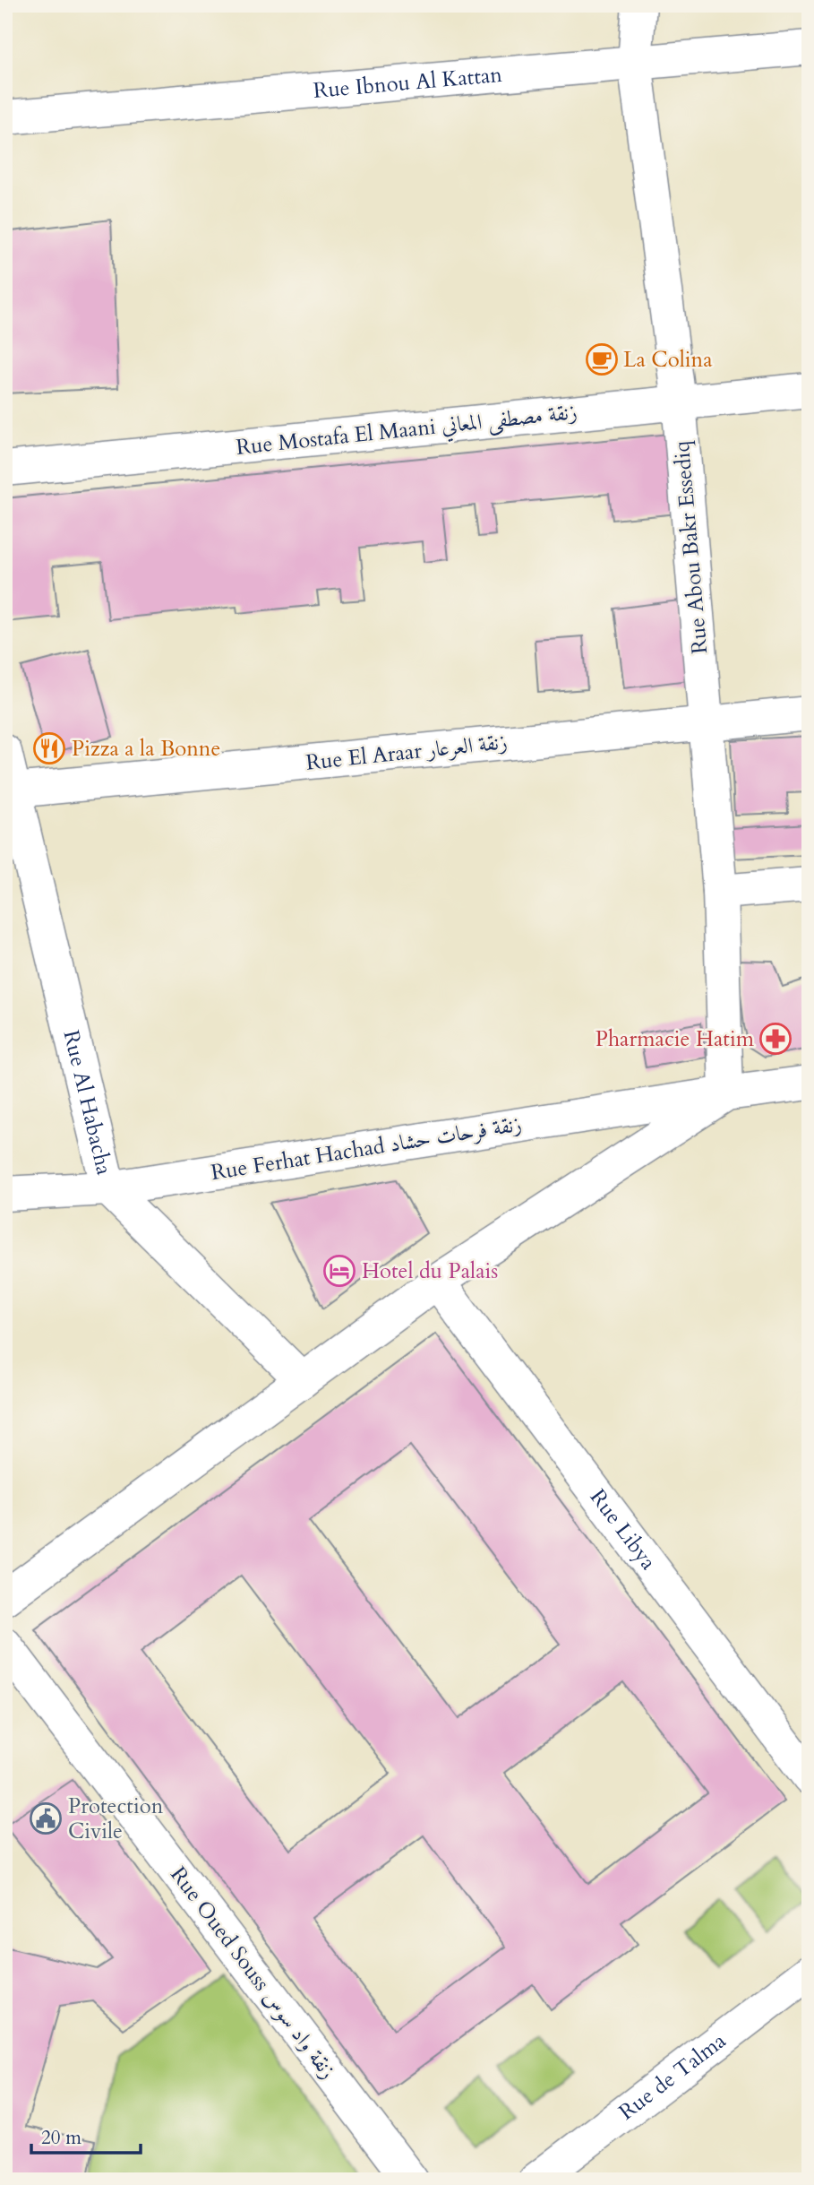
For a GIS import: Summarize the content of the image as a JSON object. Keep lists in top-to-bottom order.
{
  "streets": {
    "street": [
      "Rue Ibnou Al Kattan",
      "Rue Mostafa El Maani زنقة مصطفى المعاني",
      "Rue Abou Bakr Essediq",
      "Rue El Araar زنقة العرعار",
      "Rue Al Habacha",
      "Rue Ferhat Hachad زنقة فرحات حشاد",
      "Rue Libya",
      "Rue Oued Souss زنقة واد سوس",
      "Rue de Talma"
    ]
  },
  "crossings": [
    ["Rue Ibnou Al Kattan", "Rue Abou Bakr Essediq"],
    ["Rue Mostafa El Maani زنقة مصطفى المعاني", "Rue Abou Bakr Essediq"],
    ["Rue Abou Bakr Essediq", "Rue El Araar زنقة العرعار"],
    ["Rue Abou Bakr Essediq", "Rue Ferhat Hachad زنقة فرحات حشاد"],
    ["Rue El Araar زنقة العرعار", "Rue Al Habacha"],
    ["Rue Al Habacha", "Rue Ferhat Hachad زنقة فرحات حشاد"]
  ],
  "places": {
    "cafe": ["La Colina"],
    "restaurant": ["Pizza a la Bonne"],
    "pharmacy": ["Pharmacie Hatim"],
    "hotel": ["Hotel du Palais"],
    "public building": ["Protection Civile"]
  },
  "scale_bar": "20 m"
}
